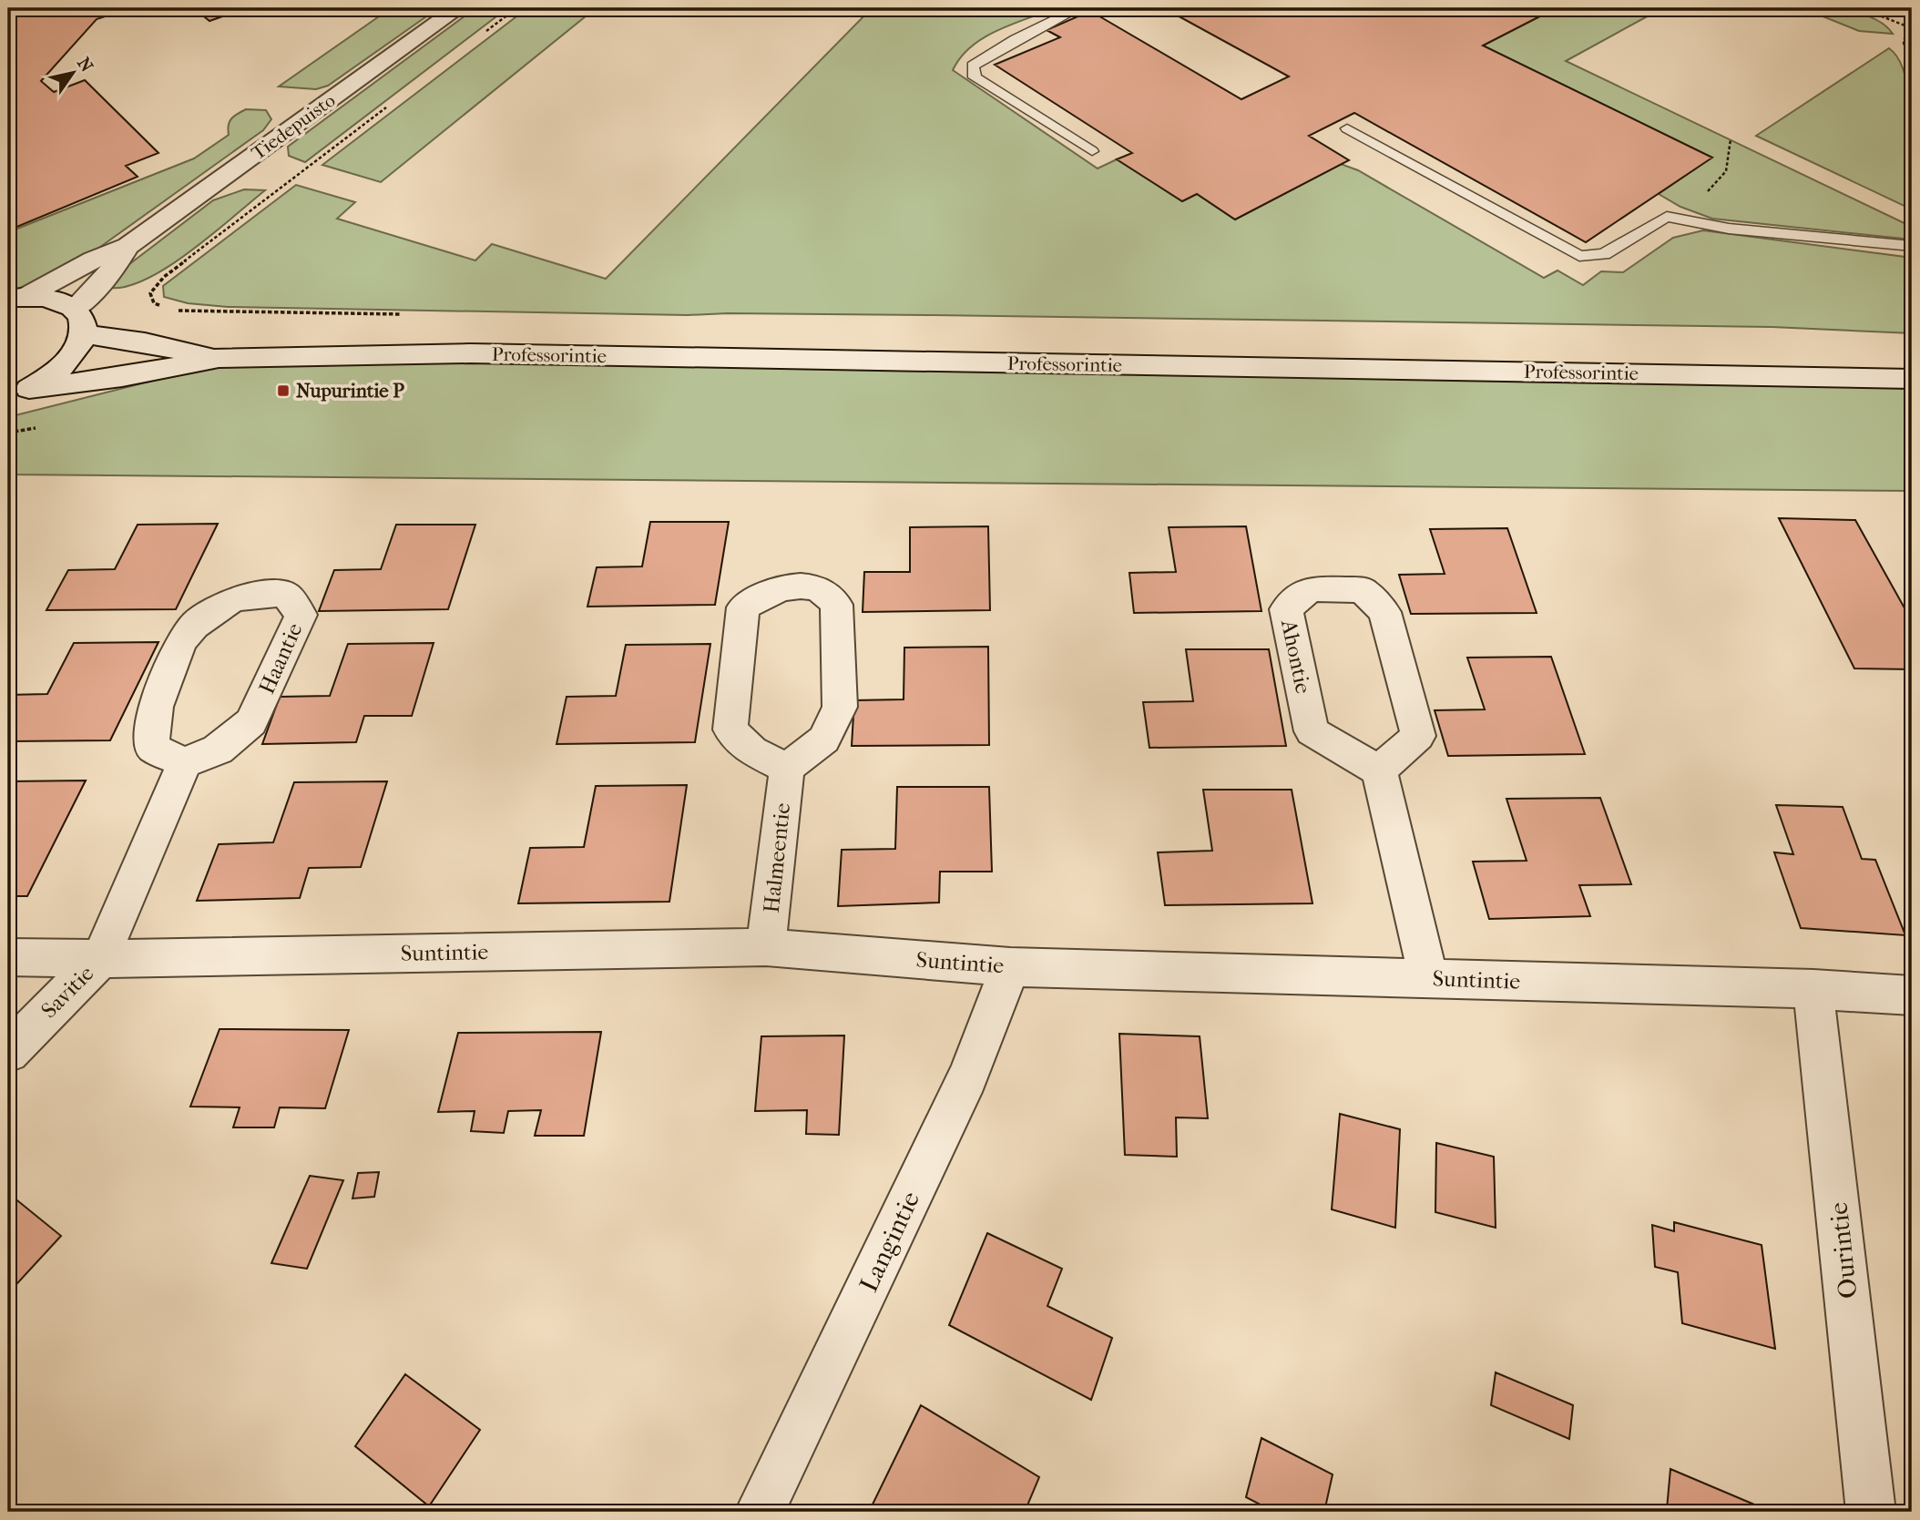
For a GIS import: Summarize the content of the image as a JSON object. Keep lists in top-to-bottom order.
{
  "streets": {
    "street": [
      "Tiedepuisto",
      "Professorintie",
      "Ahontie",
      "Haantie",
      "Halmeentie",
      "Suntintie",
      "Savitie",
      "Langintie",
      "Ourintie"
    ]
  },
  "crossings": [
    ["Halmeentie", "Suntintie"],
    ["Suntintie", "Savitie"],
    ["Suntintie", "Langintie"],
    ["Suntintie", "Ourintie"]
  ],
  "places": {
    "transit": ["Nupurintie P"]
  },
  "north": "top right"
}
